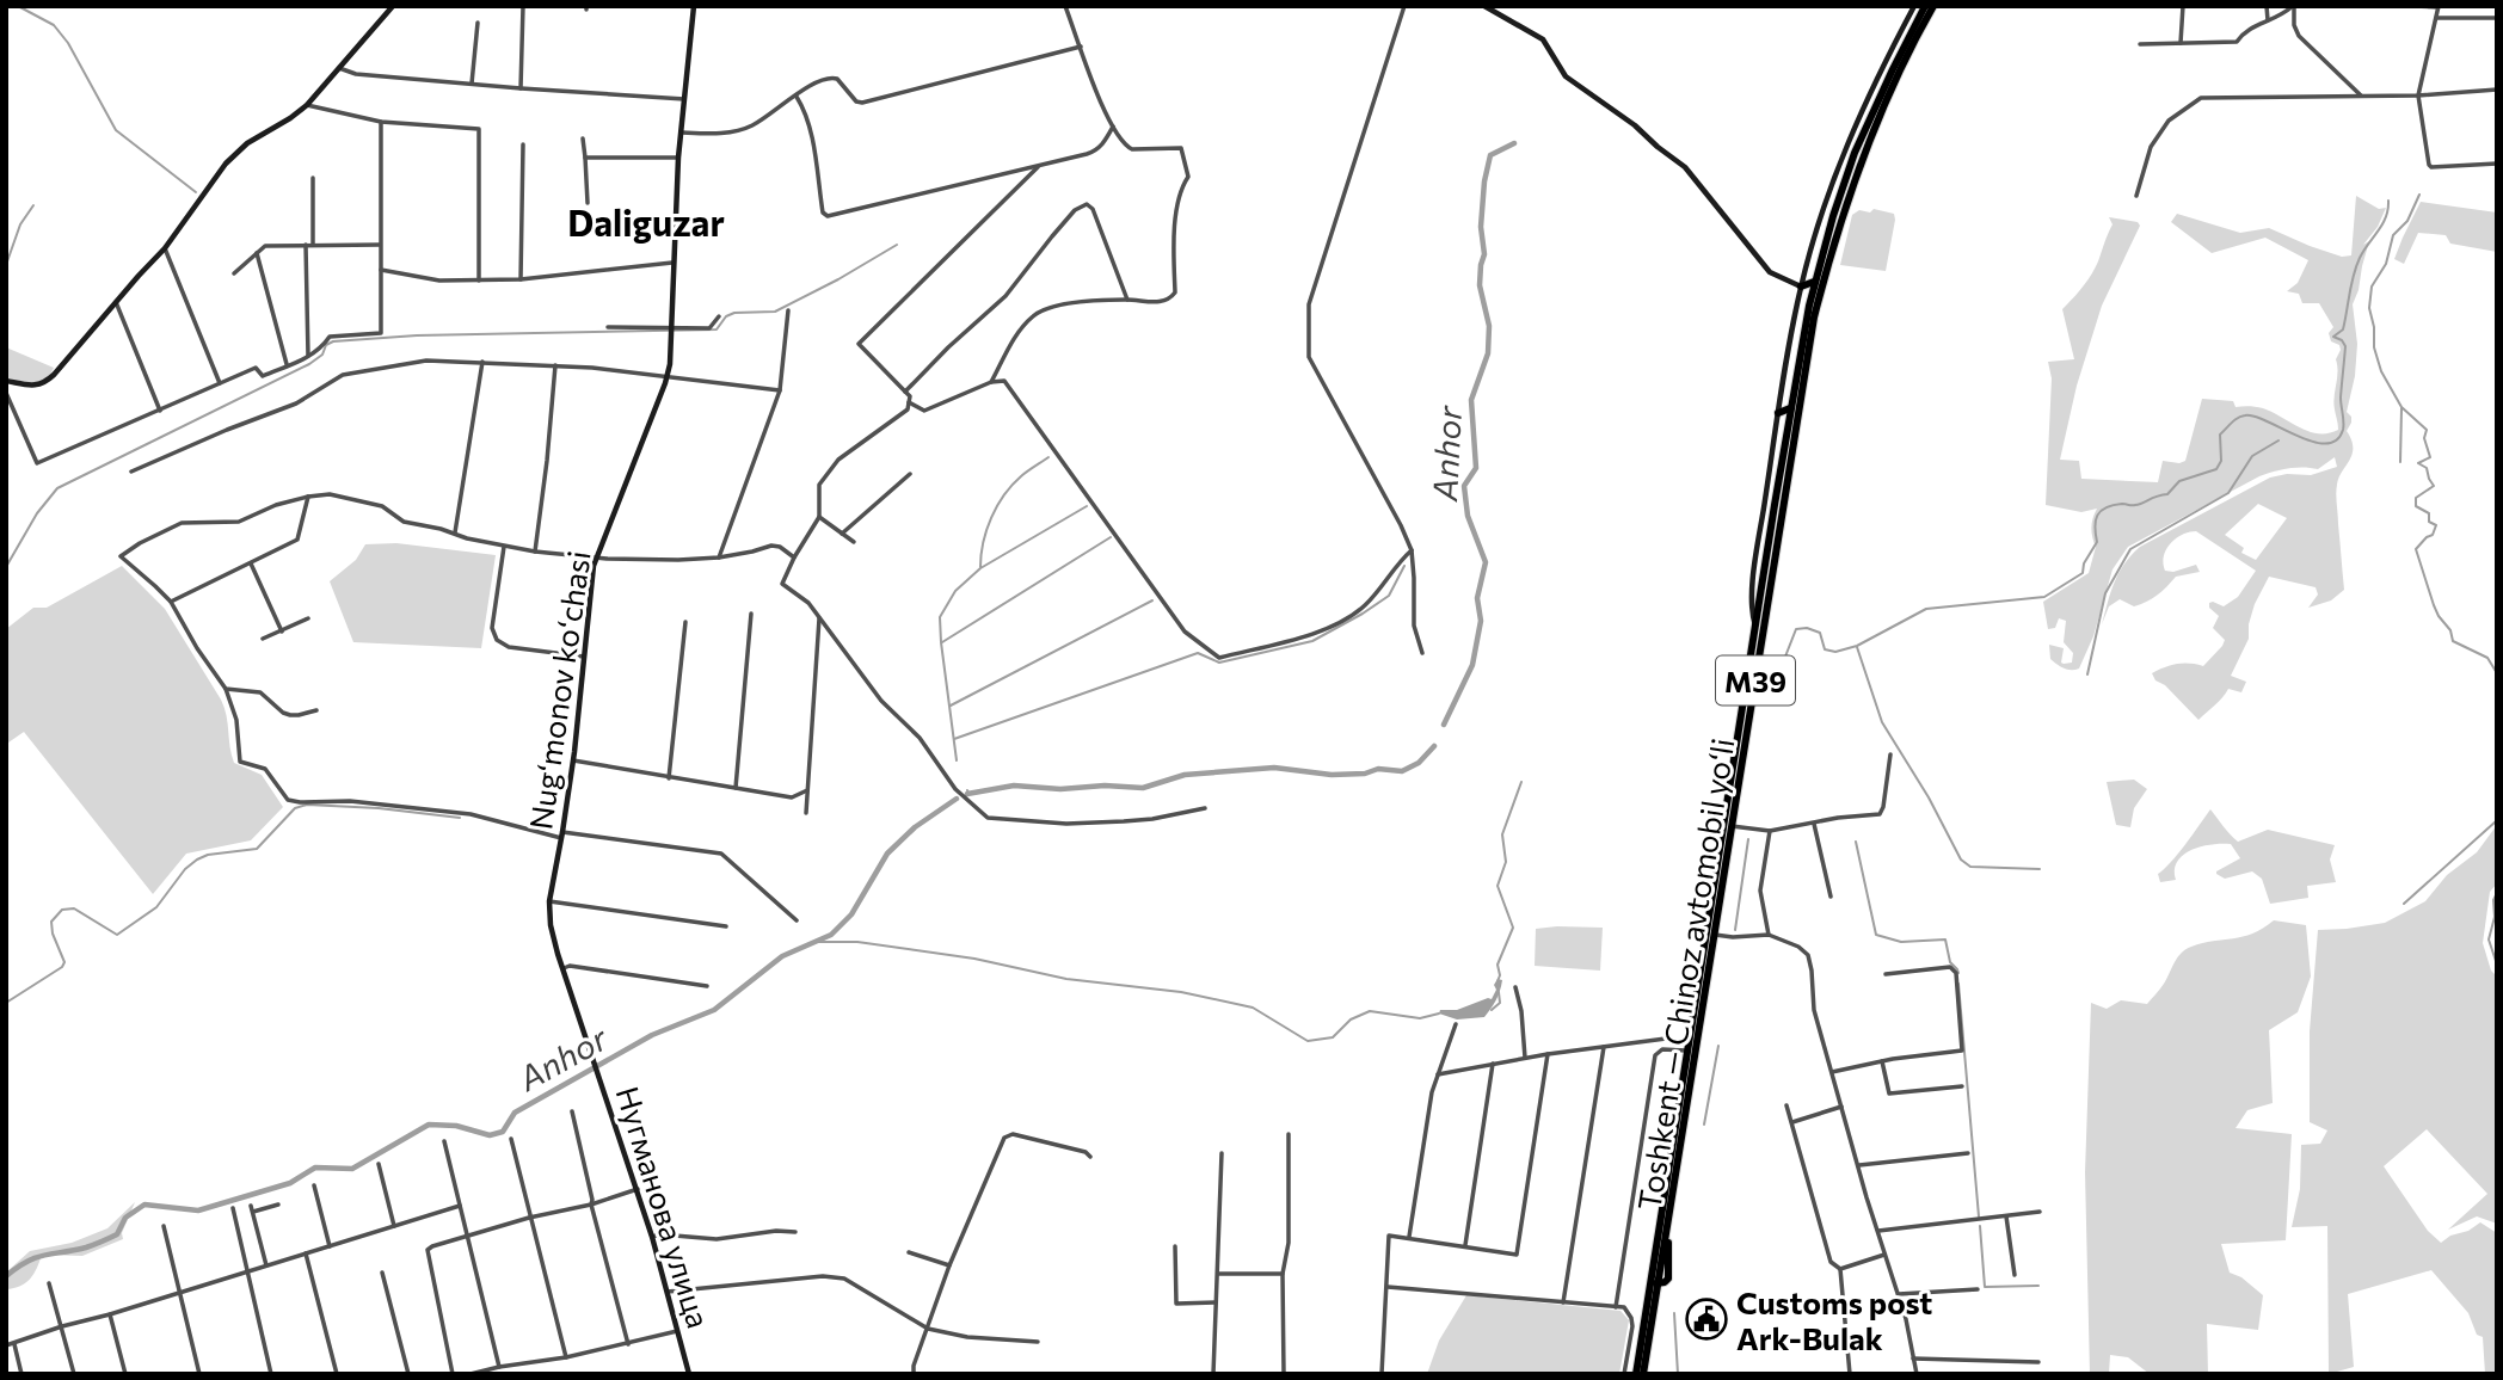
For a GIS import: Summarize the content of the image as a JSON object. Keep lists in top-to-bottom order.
{
  "streets": {
    "highway": ["M39", "Toshkent — Chinoz avtomobil yoʻli"],
    "street": ["Nugʻmonov koʻchasi", "Нугманова улица"]
  },
  "crossings": [
    ["M39", "Toshkent — Chinoz avtomobil yoʻli"],
    ["Nugʻmonov koʻchasi", "Нугманова улица"]
  ],
  "districts": ["Daliguzar"],
  "water": ["Anhor"],
  "places": {
    "public building": ["Customs post Ark-Bulak"]
  }
}
